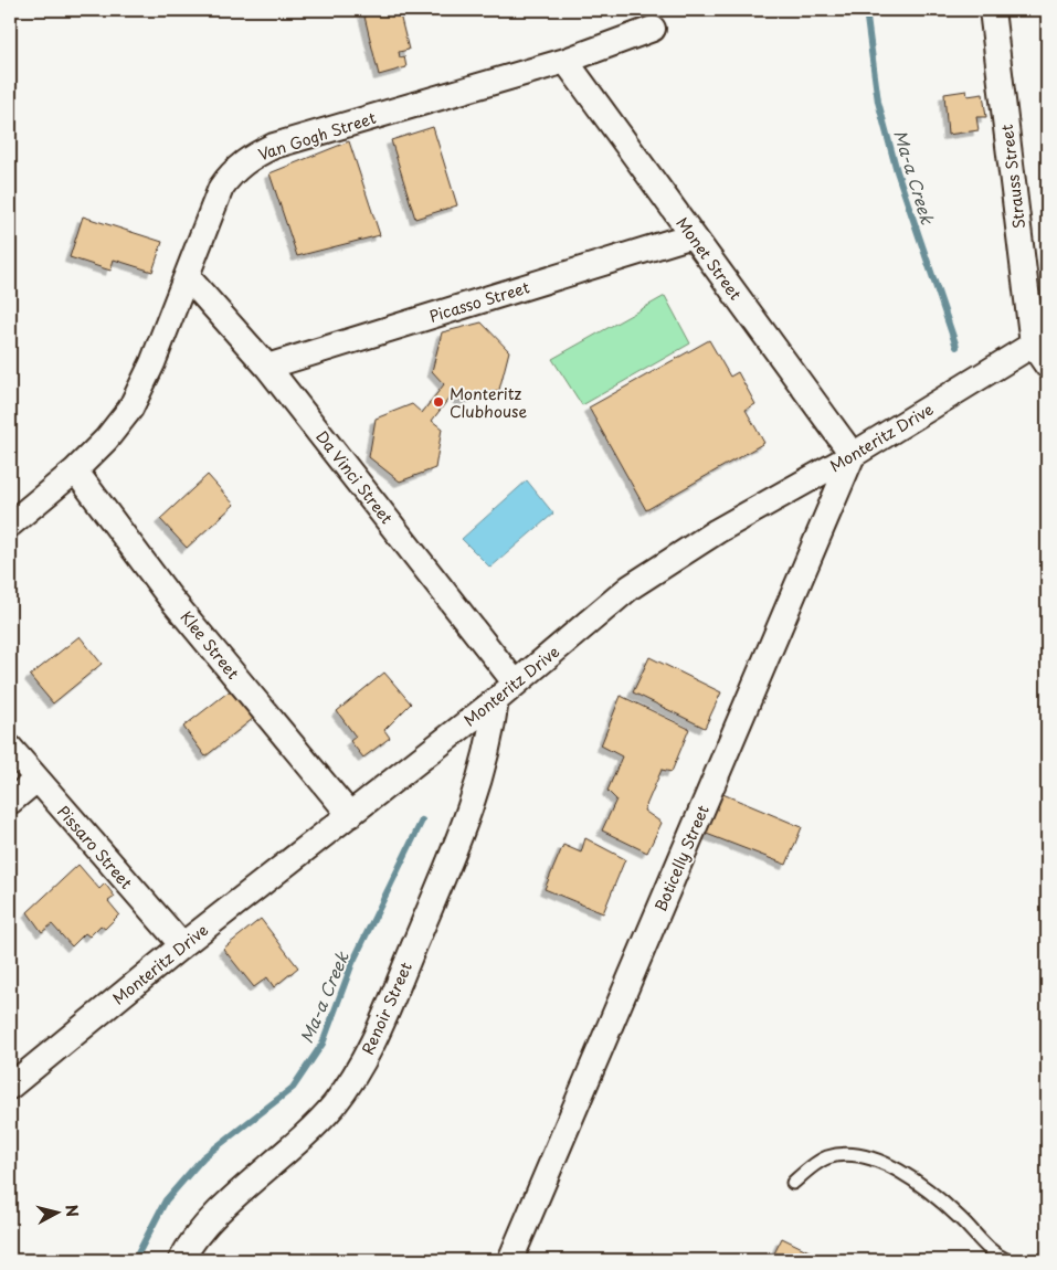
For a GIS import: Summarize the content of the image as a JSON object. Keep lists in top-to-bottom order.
{
  "streets": {
    "street": [
      "Van Gogh Street",
      "Strauss Street",
      "Monet Street",
      "Picasso Street",
      "Monteritz Drive",
      "Da Vinci Street",
      "Klee Street",
      "Pissaro Street",
      "Boticelly Street",
      "Renoir Street"
    ]
  },
  "crossings": [
    ["Van Gogh Street", "Monet Street"],
    ["Van Gogh Street", "Da Vinci Street"],
    ["Van Gogh Street", "Klee Street"],
    ["Strauss Street", "Monteritz Drive"],
    ["Monet Street", "Picasso Street"],
    ["Monet Street", "Monteritz Drive"],
    ["Monet Street", "Boticelly Street"],
    ["Picasso Street", "Da Vinci Street"],
    ["Monteritz Drive", "Da Vinci Street"],
    ["Monteritz Drive", "Klee Street"],
    ["Monteritz Drive", "Pissaro Street"],
    ["Monteritz Drive", "Boticelly Street"],
    ["Monteritz Drive", "Renoir Street"]
  ],
  "water": ["Ma-a Creek"],
  "places": ["Monteritz Clubhouse"],
  "north": "right"
}
